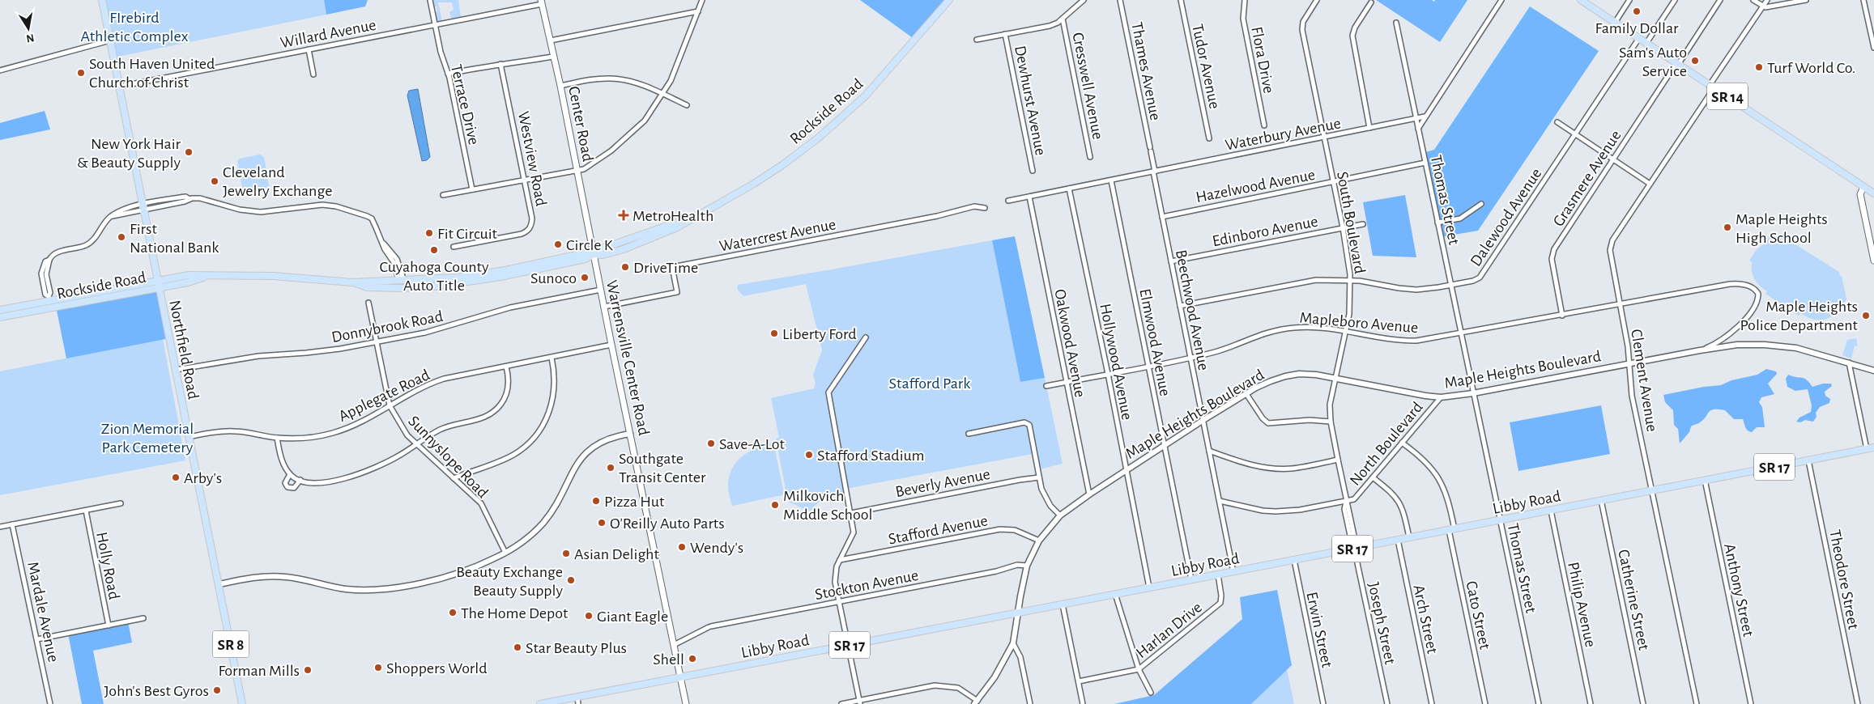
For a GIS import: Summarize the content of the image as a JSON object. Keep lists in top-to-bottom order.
{
  "streets": {
    "main road": [
      "SR 14",
      "Rockside Road",
      "Center Road",
      "Northfield Road",
      "Warrensville Center Road",
      "SR 17",
      "Libby Road",
      "SR 8"
    ],
    "street": [
      "Willard Avenue",
      "Flora Drive",
      "Tudor Avenue",
      "Thames Avenue",
      "Cresswell Avenue",
      "Dewhurst Avenue",
      "Terrace Drive",
      "Waterbury Avenue",
      "Westview Road",
      "Grasmere Avenue",
      "Hazelwood Avenue",
      "Thomas Street",
      "Dalewood Avenue",
      "South Boulevard",
      "Edinboro Avenue",
      "Watercrest Avenue",
      "Beechwood Avenue",
      "Mapleboro Avenue",
      "Donnybrook Road",
      "Elmwood Avenue",
      "Oakwood Avenue",
      "Hollywood Avenue",
      "Maple Heights Boulevard",
      "Clement Avenue",
      "Applegate Road",
      "North Boulevard",
      "Sunnyslope Road",
      "Beverly Avenue",
      "Stafford Avenue",
      "Holly Road",
      "Theodore Street",
      "Stockton Avenue",
      "Anthony Street",
      "Catherine Street",
      "Philip Avenue",
      "Mardale Avenue",
      "Cato Street",
      "Arch Street",
      "Joseph Street",
      "Harlan Drive",
      "Erwin Street"
    ]
  },
  "crossings": [
    ["Willard Avenue", "Terrace Drive"],
    ["Willard Avenue", "Center Road"],
    ["Willard Avenue", "Northfield Road"],
    ["Thames Avenue", "Beechwood Avenue"],
    ["SR 14", "Grasmere Avenue"],
    ["SR 14", "Dalewood Avenue"],
    ["SR 14", "Clement Avenue"],
    ["Rockside Road", "Center Road"],
    ["Rockside Road", "Northfield Road"],
    ["Rockside Road", "Warrensville Center Road"],
    ["Center Road", "Warrensville Center Road"],
    ["Waterbury Avenue", "Thomas Street"],
    ["Waterbury Avenue", "South Boulevard"],
    ["Waterbury Avenue", "Beechwood Avenue"],
    ["Waterbury Avenue", "Elmwood Avenue"],
    ["Waterbury Avenue", "Oakwood Avenue"],
    ["Waterbury Avenue", "Hollywood Avenue"],
    ["Grasmere Avenue", "Mapleboro Avenue"],
    ["Hazelwood Avenue", "Thomas Street"],
    ["Hazelwood Avenue", "South Boulevard"],
    ["Hazelwood Avenue", "Beechwood Avenue"],
    ["Thomas Street", "Dalewood Avenue"],
    ["Thomas Street", "Mapleboro Avenue"],
    ["Thomas Street", "Maple Heights Boulevard"],
    ["Thomas Street", "Libby Road"],
    ["Dalewood Avenue", "South Boulevard"],
    ["Dalewood Avenue", "Beechwood Avenue"],
    ["South Boulevard", "Edinboro Avenue"],
    ["South Boulevard", "Mapleboro Avenue"],
    ["South Boulevard", "Maple Heights Boulevard"],
    ["South Boulevard", "North Boulevard"],
    ["South Boulevard", "Libby Road"],
    ["South Boulevard", "Joseph Street"],
    ["Edinboro Avenue", "Beechwood Avenue"],
    ["Watercrest Avenue", "Warrensville Center Road"],
    ["Beechwood Avenue", "Mapleboro Avenue"],
    ["Beechwood Avenue", "Maple Heights Boulevard"],
    ["Beechwood Avenue", "Libby Road"],
    ["Mapleboro Avenue", "Elmwood Avenue"],
    ["Mapleboro Avenue", "Oakwood Avenue"],
    ["Mapleboro Avenue", "Hollywood Avenue"],
    ["Mapleboro Avenue", "Maple Heights Boulevard"],
    ["Mapleboro Avenue", "Clement Avenue"],
    ["Donnybrook Road", "Northfield Road"],
    ["Donnybrook Road", "Warrensville Center Road"],
    ["Donnybrook Road", "Sunnyslope Road"],
    ["Elmwood Avenue", "Maple Heights Boulevard"],
    ["Elmwood Avenue", "Libby Road"],
    ["Oakwood Avenue", "Maple Heights Boulevard"],
    ["Northfield Road", "Applegate Road"],
    ["Warrensville Center Road", "Applegate Road"],
    ["Warrensville Center Road", "Libby Road"],
    ["Warrensville Center Road", "Stockton Avenue"],
    ["Hollywood Avenue", "Maple Heights Boulevard"],
    ["Hollywood Avenue", "Libby Road"],
    ["Maple Heights Boulevard", "Clement Avenue"],
    ["Maple Heights Boulevard", "North Boulevard"],
    ["Maple Heights Boulevard", "Libby Road"],
    ["Maple Heights Boulevard", "Stafford Avenue"],
    ["Maple Heights Boulevard", "Stockton Avenue"],
    ["Clement Avenue", "Libby Road"],
    ["Applegate Road", "Sunnyslope Road"],
    ["North Boulevard", "Cato Street"],
    ["Libby Road", "Theodore Street"],
    ["Libby Road", "Anthony Street"],
    ["Libby Road", "Catherine Street"],
    ["Libby Road", "Philip Avenue"],
    ["Libby Road", "Cato Street"],
    ["Libby Road", "Arch Street"],
    ["Libby Road", "Joseph Street"],
    ["Libby Road", "Harlan Drive"],
    ["Libby Road", "Erwin Street"]
  ],
  "parks": ["FIrebird Athletic Complex", "Stafford Park", "Zion Memorial Park Cemetery"],
  "places": {
    "other": [
      "Family Dollar",
      "Sam's Auto Service",
      "Turf World Co.",
      "South Haven United Church of Christ",
      "New York Hair & Beauty Supply",
      "Cleveland Jewelry Exchange",
      "Maple Heights High School",
      "Fit Circuit",
      "First National Bank",
      "Circle K",
      "Cuyahoga County Auto Title",
      "DriveTime",
      "Sunoco",
      "Maple Heights Police Department",
      "Liberty Ford",
      "Save-A-Lot",
      "Stafford Stadium",
      "Southgate Transit Center",
      "Arby's",
      "Pizza Hut",
      "Milkovich Middle School",
      "O'Reilly Auto Parts",
      "Wendy's",
      "Asian Delight",
      "Beauty Exchange Beauty Supply",
      "The Home Depot",
      "Giant Eagle",
      "Star Beauty Plus",
      "Shell",
      "Shoppers World",
      "Forman Mills",
      "John's Best Gyros"
    ],
    "health": ["MetroHealth"]
  },
  "north": "bottom"
}
